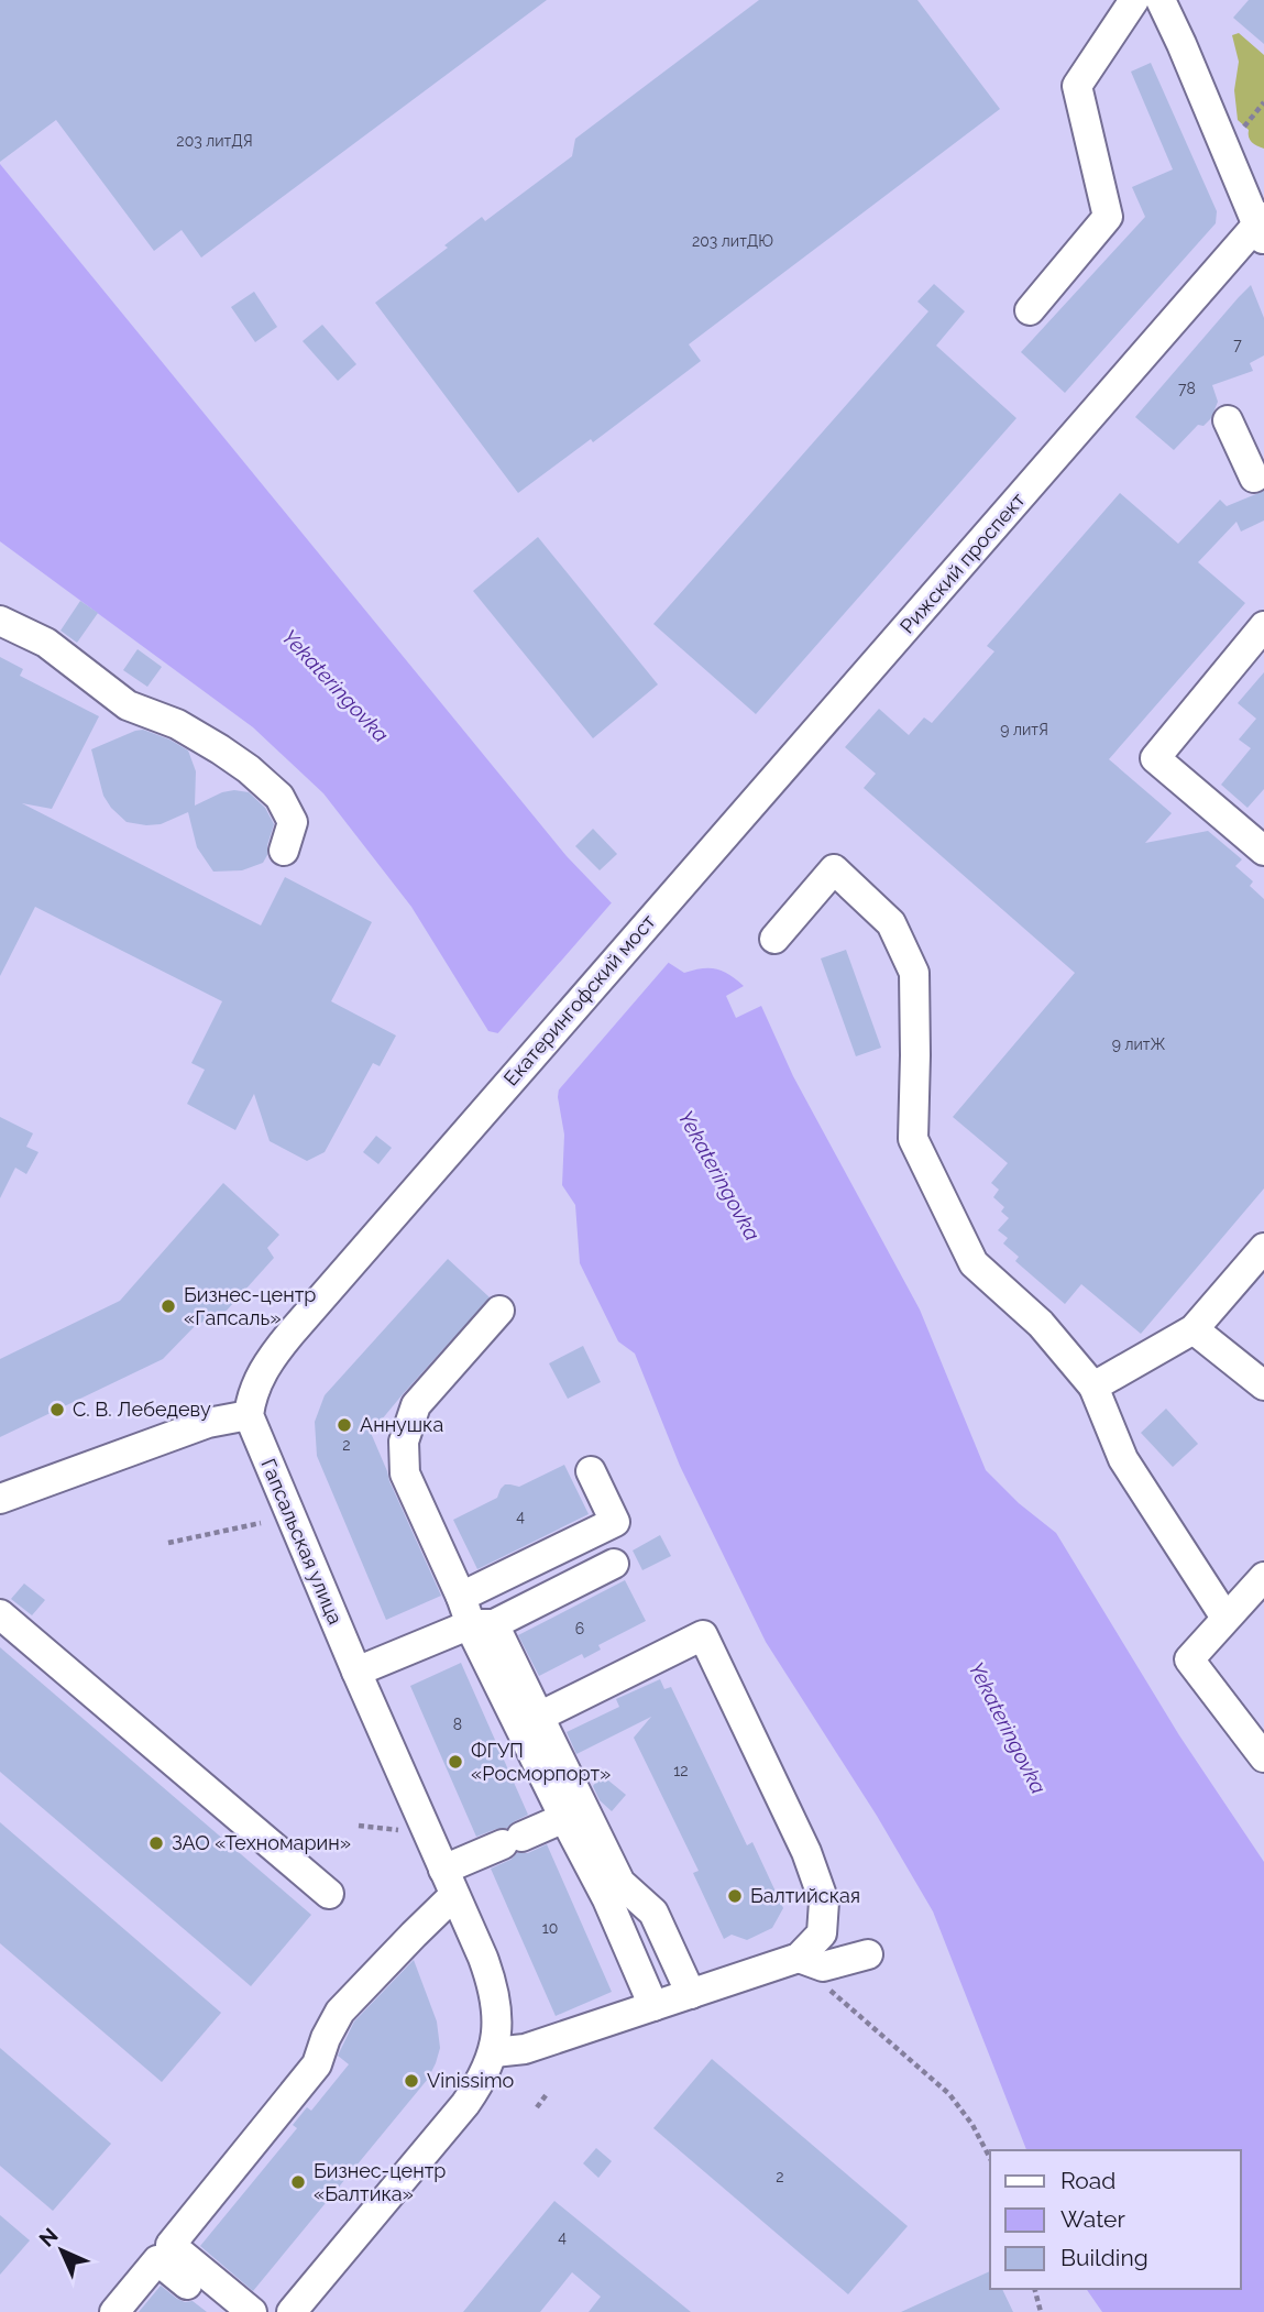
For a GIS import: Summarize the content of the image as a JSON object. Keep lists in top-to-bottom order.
{
  "streets": {
    "street": ["Рижский проспект", "Екатерингофский мост", "Гапсальская улица"]
  },
  "crossings": [
    ["Рижский проспект", "Екатерингофский мост"],
    ["Екатерингофский мост", "Гапсальская улица"]
  ],
  "water": ["Yekateringovka"],
  "places": [
    "Бизнес-центр «Гапсаль»",
    "С. В. Лебедеву",
    "Аннушка",
    "ФГУП «Росморпорт»",
    "ЗАО «Техномарин»",
    "Балтийская",
    "Vinissimo",
    "Бизнес-центр «Балтика»"
  ],
  "house_numbers": [
    "203 литДЯ",
    "203 литДЮ",
    "7",
    "78",
    "9 литЯ",
    "9 литЖ",
    "2",
    "4",
    "6",
    "8",
    "12",
    "10",
    "2",
    "4"
  ],
  "legend": ["Road", "Water", "Building"],
  "north": "top left"
}
